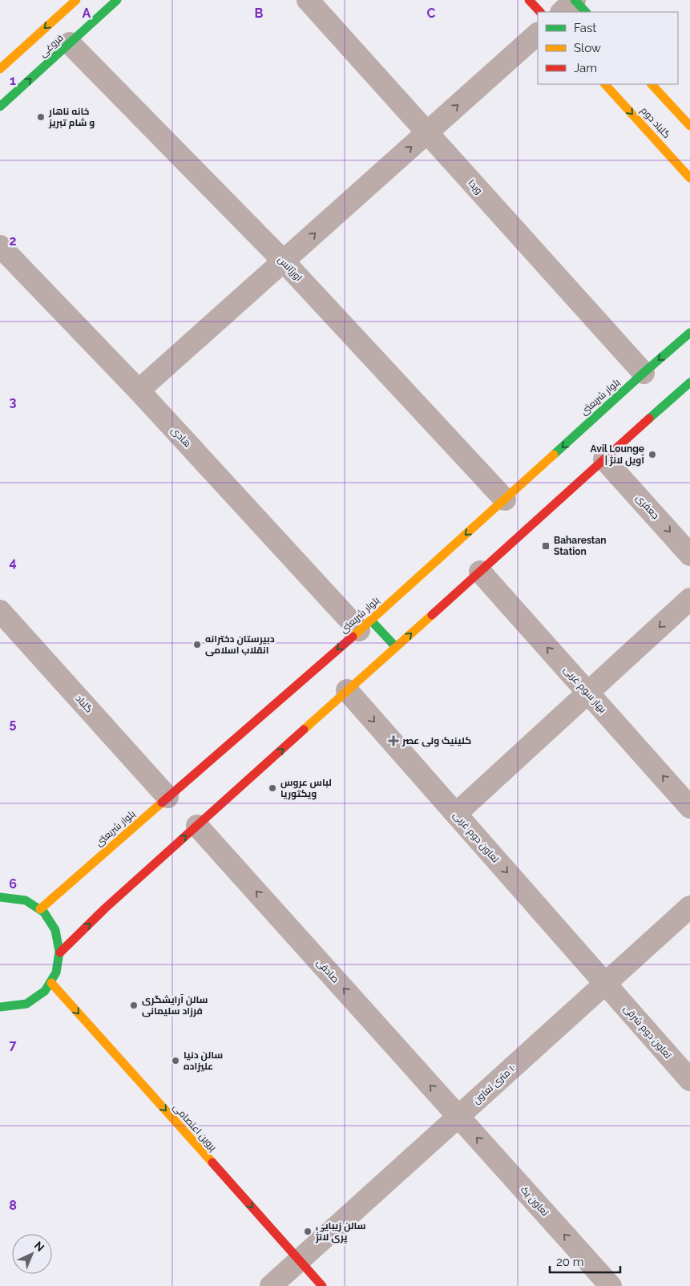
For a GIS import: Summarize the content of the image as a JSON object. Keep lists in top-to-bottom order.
{
  "streets": {
    "main road": [
      "فروغى",
      "گلباد دوم",
      "بلوار شریعتى",
      "پروین اعتصامى"
    ],
    "street": [
      "ویدا",
      "اورژانس",
      "هادی",
      "جعفری",
      "بهار سوم غربی",
      "گلباد",
      "تعاون دوم غربی",
      "صادقی",
      "تعاون دوم شرقی",
      "١٠ متری تعاون",
      "تعاون یک"
    ]
  },
  "crossings": [
    ["فروغى", "اورژانس"],
    ["ویدا", "بلوار شریعتى"],
    ["اورژانس", "بلوار شریعتى"],
    ["بلوار شریعتى", "هادی"],
    ["بلوار شریعتى", "گلباد"],
    ["تعاون دوم غربی", "تعاون دوم شرقی"],
    ["تعاون دوم غربی", "١٠ متری تعاون"],
    ["صادقی", "١٠ متری تعاون"],
    ["صادقی", "تعاون یک"],
    ["تعاون دوم شرقی", "١٠ متری تعاون"],
    ["١٠ متری تعاون", "پروین اعتصامى"],
    ["١٠ متری تعاون", "تعاون یک"]
  ],
  "one_way": [
    "جعفری",
    "بهار سوم غربی",
    "تعاون دوم غربی",
    "صادقی",
    "پروین اعتصامى",
    "تعاون یک"
  ],
  "places": {
    "other": [
      "خانه ناهار و شام تبریز",
      "Avil Lounge | آویل لانژ",
      "دبیرستان دخترانه انقلاب اسلامی",
      "لباس عروس ويكتوريا",
      "سالن آرایشگری فرزاد سلیمانی",
      "سالن دنيا عليزاده",
      "سالن زیبایی پری لانژ"
    ],
    "transit": ["Baharestan Station"],
    "health": ["کلینیک ولی عصر"]
  },
  "legend": ["Fast", "Slow", "Jam"],
  "scale_bar": "20 m",
  "north": "top right",
  "grid": {
    "columns": ["A", "B", "C"],
    "rows": [
      "1",
      "2",
      "3",
      "4",
      "5",
      "6",
      "7",
      "8"
    ]
  }
}
